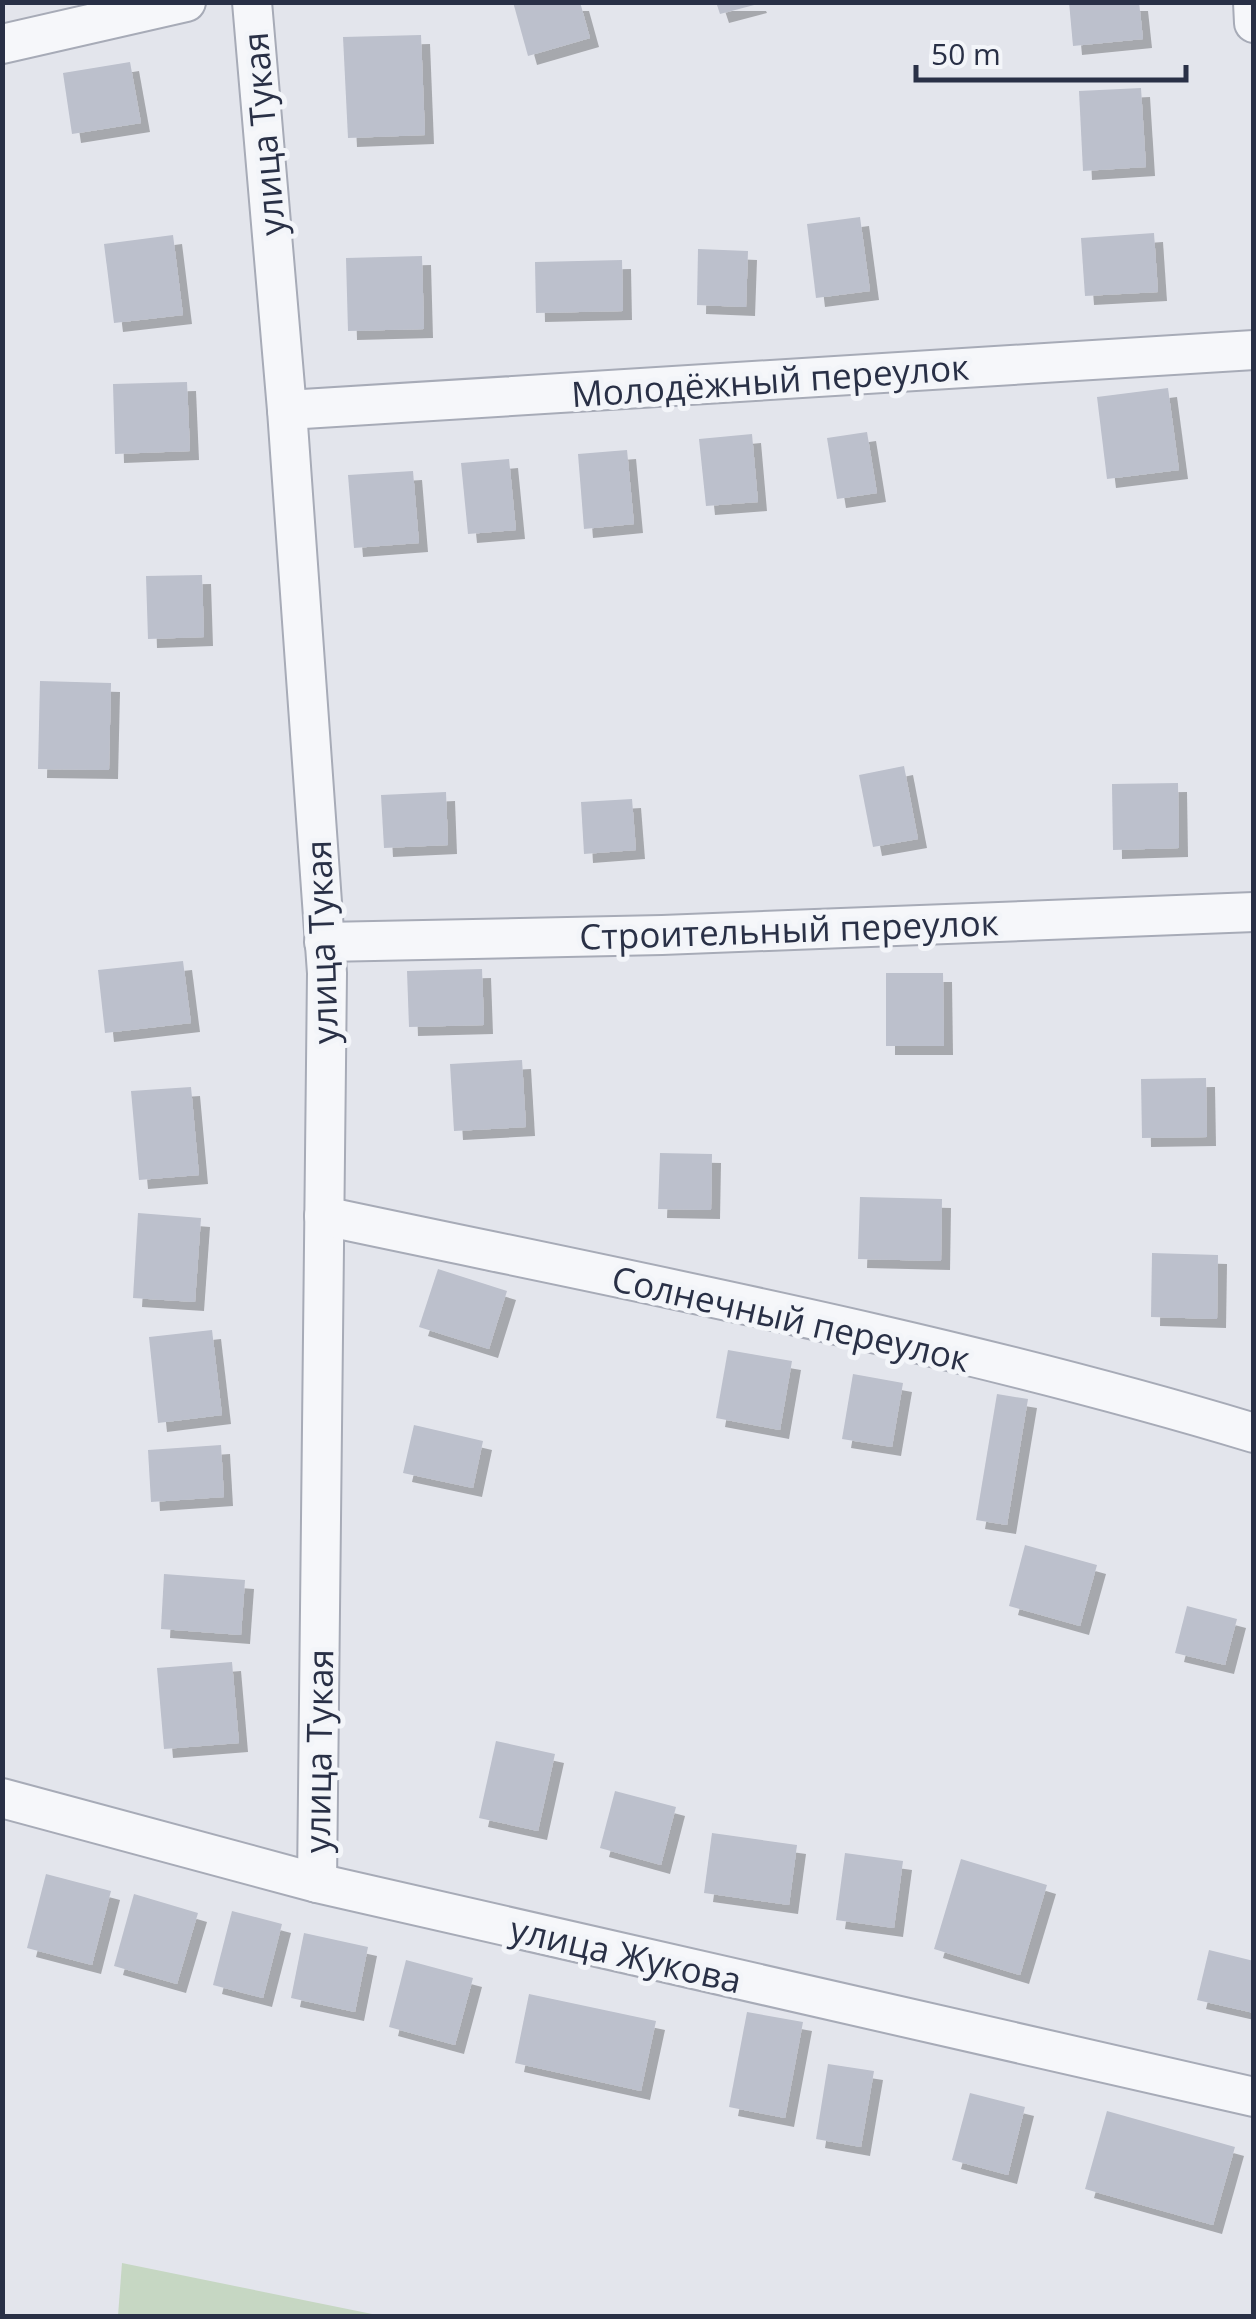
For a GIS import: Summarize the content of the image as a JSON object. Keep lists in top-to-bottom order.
{
  "streets": {
    "street": [
      "улица Тукая",
      "Молодёжный переулок",
      "Строительный переулок",
      "Солнечный переулок",
      "улица Жукова"
    ]
  },
  "crossings": [
    ["улица Тукая", "Молодёжный переулок"],
    ["улица Тукая", "Строительный переулок"],
    ["улица Тукая", "Солнечный переулок"],
    ["улица Тукая", "улица Жукова"]
  ],
  "scale_bar": "50 m"
}
